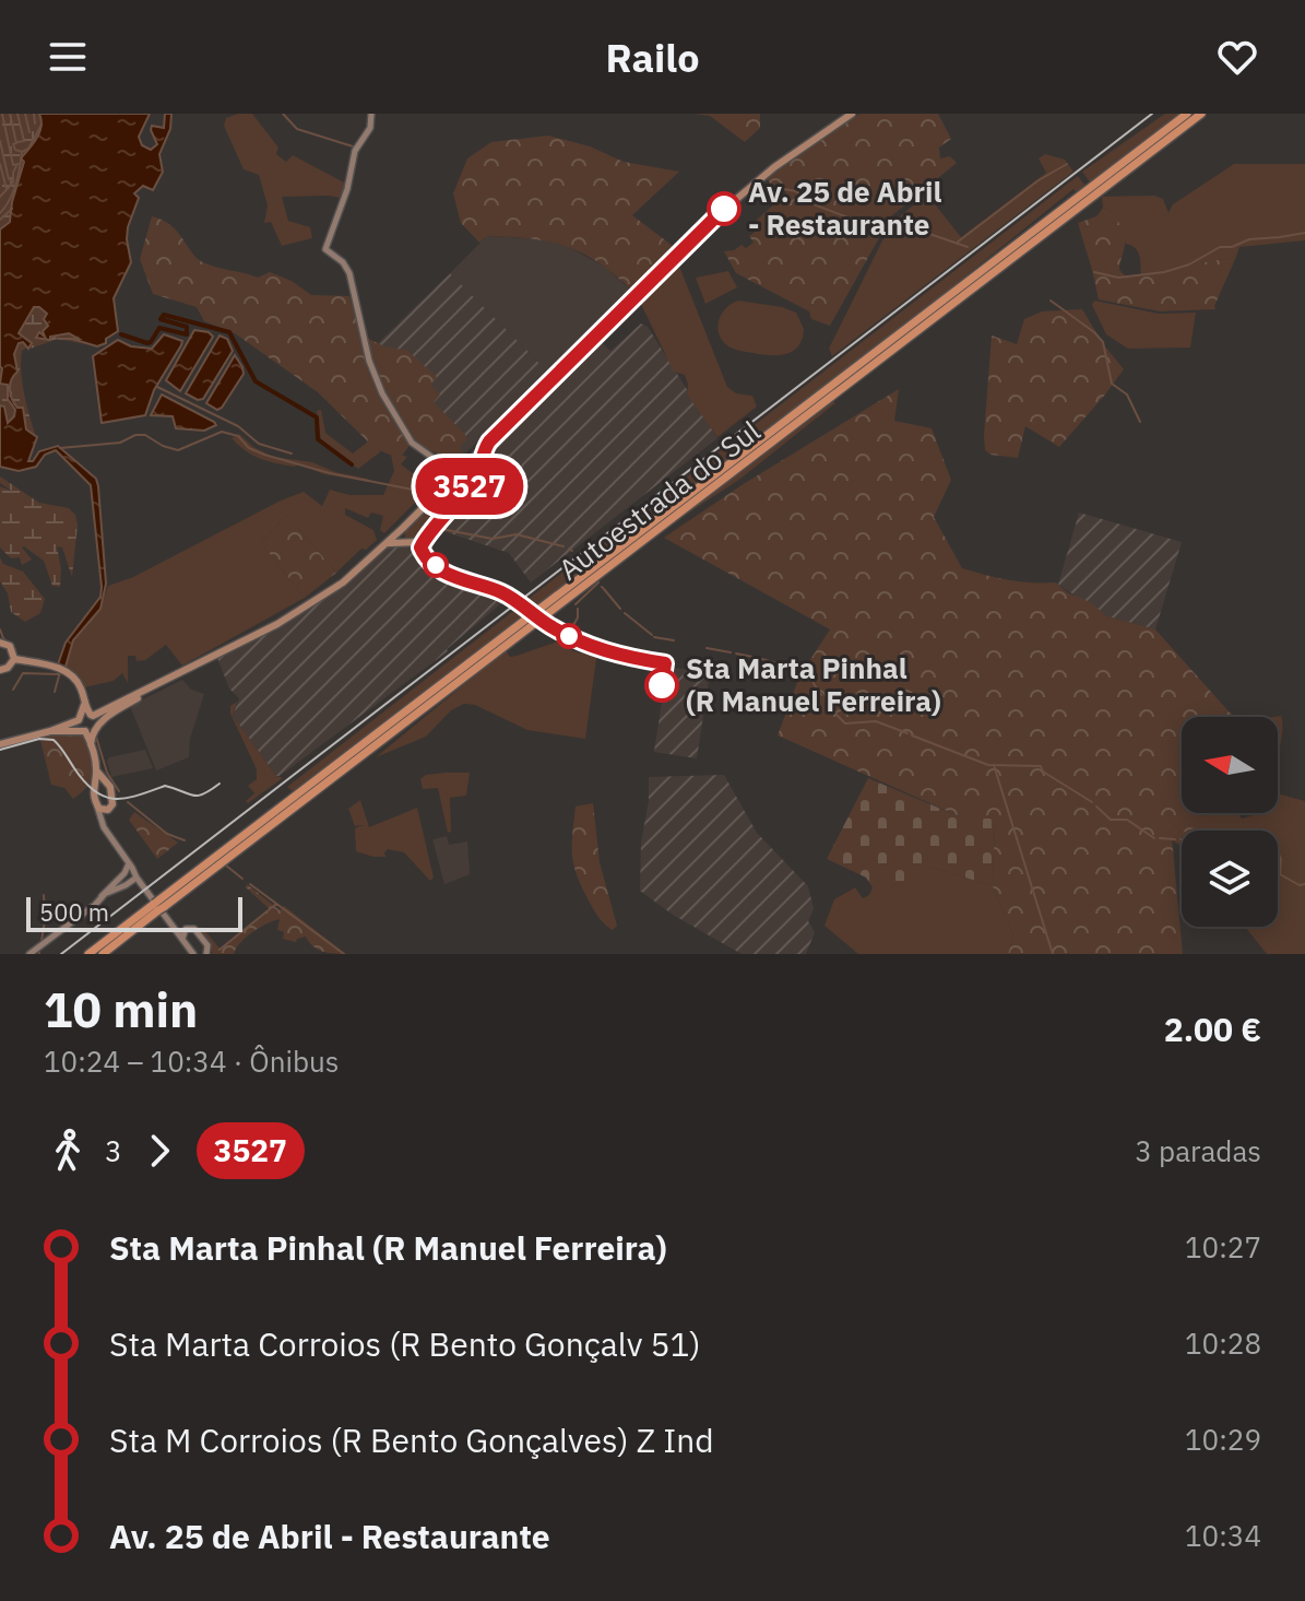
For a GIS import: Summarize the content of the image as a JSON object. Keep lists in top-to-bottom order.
{
  "streets": {
    "highway": ["Autoestrada do Sul"]
  },
  "places": ["Av. 25 de Abril - Restaurante", "Sta Marta Pinhal (R Manuel Ferreira)"],
  "lines": ["bus line 3527"],
  "scale_bar": "500 m",
  "north": "left",
  "page": {
    "header": "Railo",
    "on_map": "3527",
    "scale": "500 m",
    "heading": ["10 min", "10:24 – 10:34 · Ônibus", "2.00 €"],
    "legs": ["3", "3527", "3 paradas"],
    "list": [
      {
        "name": "Sta Marta Pinhal (R Manuel Ferreira)",
        "value": "10:27"
      },
      {
        "name": "Sta Marta Corroios (R Bento Gonçalv 51)",
        "value": "10:28"
      },
      {
        "name": "Sta M Corroios (R Bento Gonçalves) Z Ind",
        "value": "10:29"
      },
      {
        "name": "Av. 25 de Abril - Restaurante",
        "value": "10:34"
      }
    ]
  }
}
